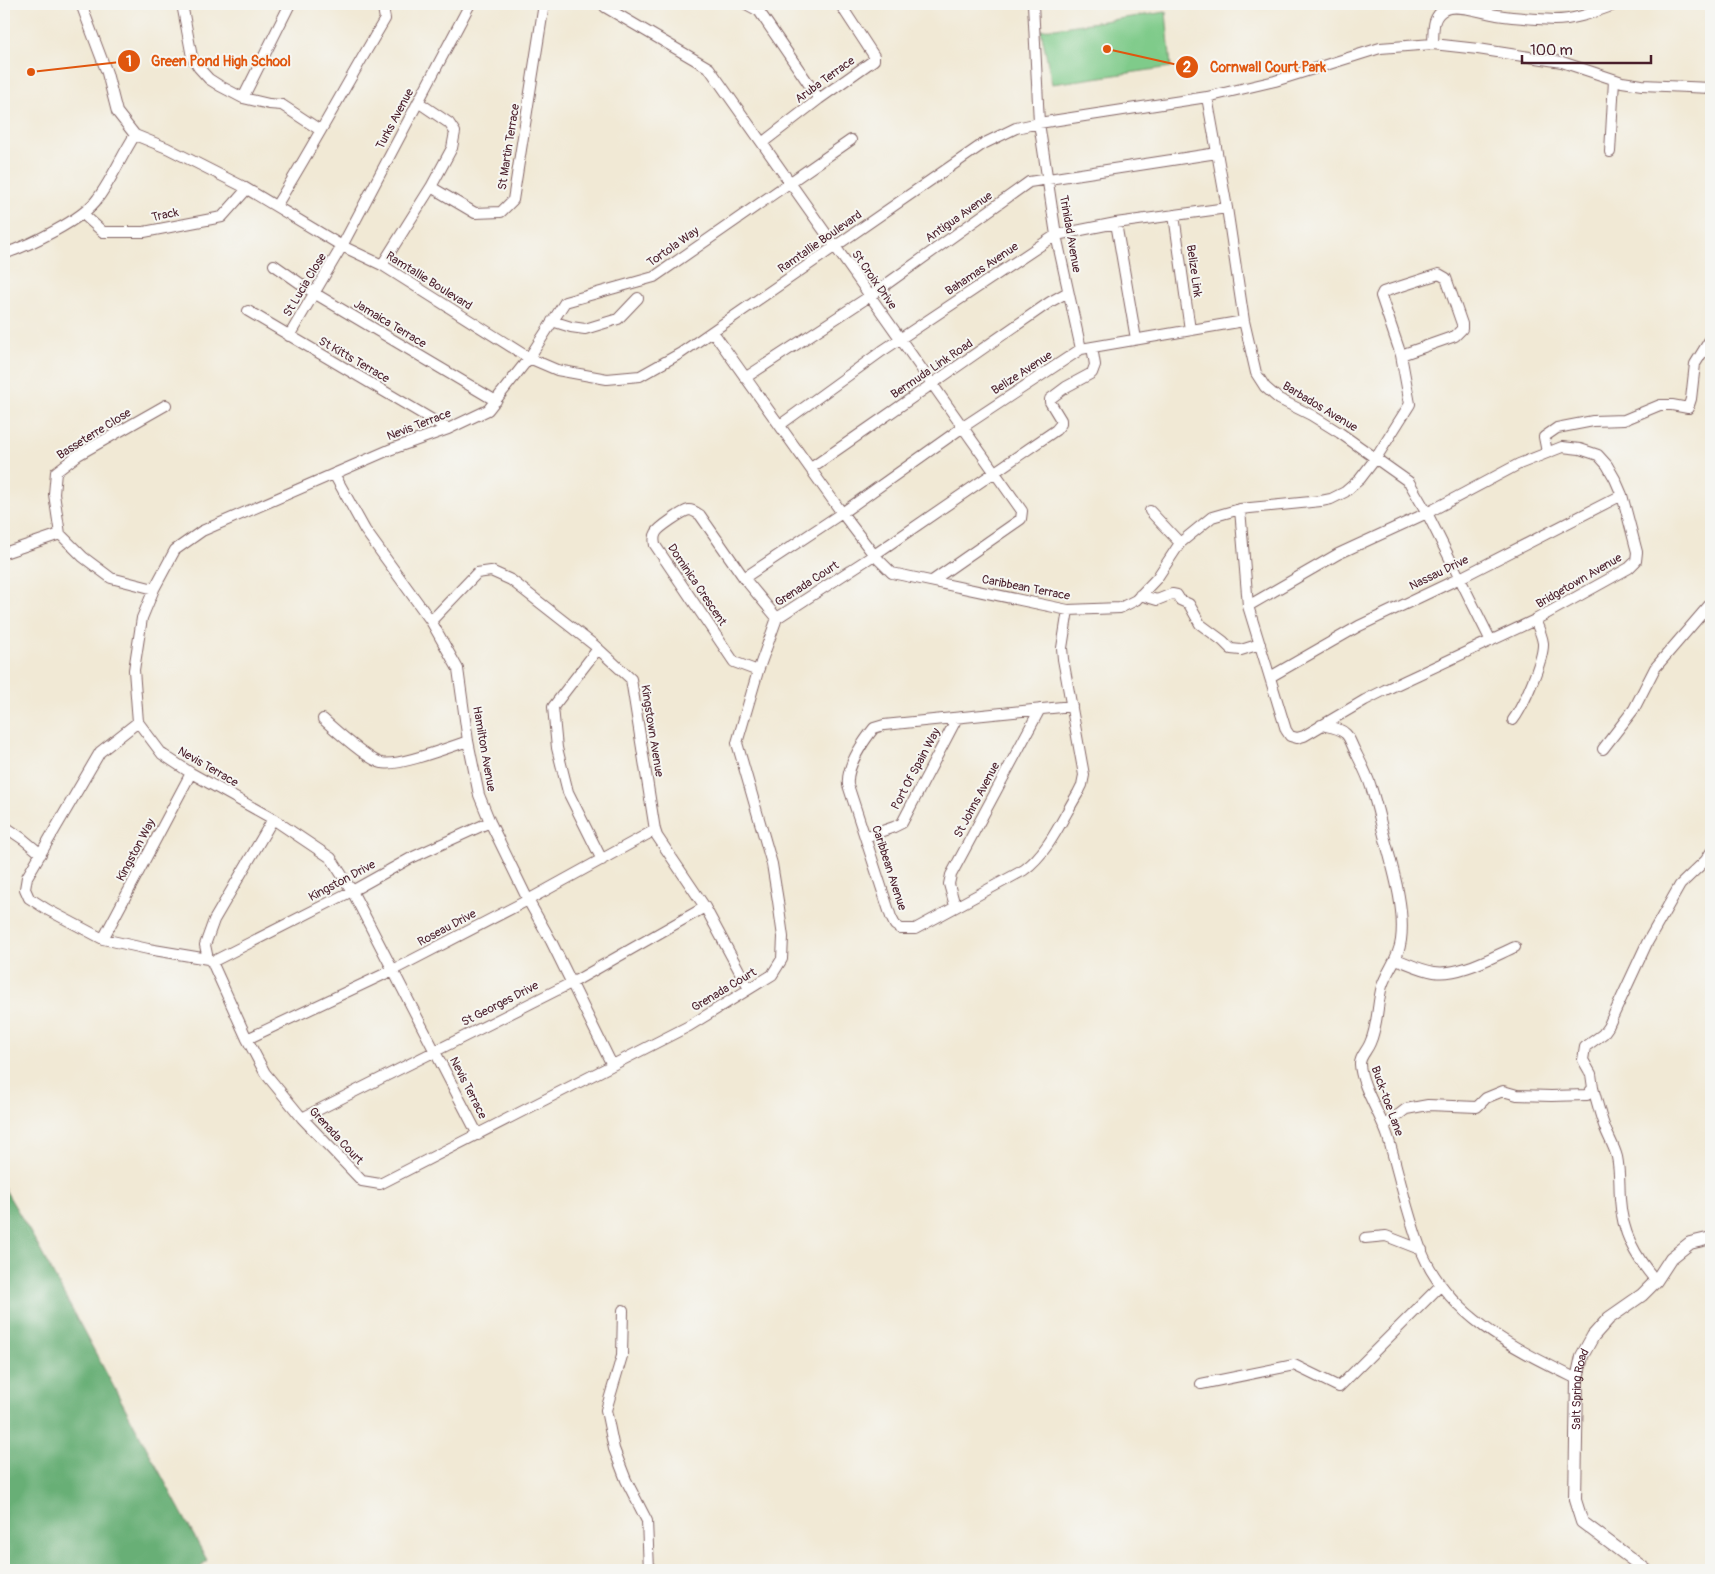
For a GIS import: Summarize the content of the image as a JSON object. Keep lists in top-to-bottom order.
{
  "streets": {
    "street": [
      "Aruba Terrace",
      "Turks Avenue",
      "St Martin Terrace",
      "Track",
      "Antigua Avenue",
      "Trinidad Avenue",
      "Ramtallie Boulevard",
      "Tortola Way",
      "Bahamas Avenue",
      "Belize Link",
      "St Croix Drive",
      "St Lucia Close",
      "Jamaica Terrace",
      "St Kitts Terrace",
      "Bermuda Link Road",
      "Belize Avenue",
      "Barbados Avenue",
      "Nevis Terrace",
      "Basseterre Close",
      "Nassau Drive",
      "Bridgetown Avenue",
      "Grenada Court",
      "Dominica Crescent",
      "Caribbean Terrace",
      "Kingstown Avenue",
      "Hamilton Avenue",
      "Port Of Spain Way",
      "St Johns Avenue",
      "Kingston Way",
      "Caribbean Avenue",
      "Kingston Drive",
      "Roseau Drive",
      "St Georges Drive",
      "Buck-toe Lane",
      "Salt Spring Road"
    ]
  },
  "crossings": [
    ["Aruba Terrace", "St Croix Drive"],
    ["Turks Avenue", "Ramtallie Boulevard"],
    ["Turks Avenue", "St Lucia Close"],
    ["Track", "Ramtallie Boulevard"],
    ["Antigua Avenue", "Trinidad Avenue"],
    ["Antigua Avenue", "St Croix Drive"],
    ["Antigua Avenue", "Barbados Avenue"],
    ["Antigua Avenue", "Caribbean Terrace"],
    ["Trinidad Avenue", "Ramtallie Boulevard"],
    ["Trinidad Avenue", "Bahamas Avenue"],
    ["Trinidad Avenue", "Bermuda Link Road"],
    ["Trinidad Avenue", "Belize Avenue"],
    ["Ramtallie Boulevard", "Tortola Way"],
    ["Ramtallie Boulevard", "St Croix Drive"],
    ["Ramtallie Boulevard", "St Lucia Close"],
    ["Ramtallie Boulevard", "Barbados Avenue"],
    ["Ramtallie Boulevard", "Nevis Terrace"],
    ["Ramtallie Boulevard", "Caribbean Terrace"],
    ["Tortola Way", "St Croix Drive"],
    ["Tortola Way", "Nevis Terrace"],
    ["Bahamas Avenue", "Belize Link"],
    ["Bahamas Avenue", "St Croix Drive"],
    ["Bahamas Avenue", "Barbados Avenue"],
    ["Bahamas Avenue", "Caribbean Terrace"],
    ["Belize Link", "Belize Avenue"],
    ["St Croix Drive", "Bermuda Link Road"],
    ["St Croix Drive", "Belize Avenue"],
    ["St Croix Drive", "Grenada Court"],
    ["St Croix Drive", "Caribbean Terrace"],
    ["St Lucia Close", "Jamaica Terrace"],
    ["St Lucia Close", "St Kitts Terrace"],
    ["Jamaica Terrace", "Nevis Terrace"],
    ["St Kitts Terrace", "Nevis Terrace"],
    ["Bermuda Link Road", "Caribbean Terrace"],
    ["Belize Avenue", "Barbados Avenue"],
    ["Belize Avenue", "Grenada Court"],
    ["Belize Avenue", "Caribbean Terrace"],
    ["Barbados Avenue", "Nassau Drive"],
    ["Barbados Avenue", "Bridgetown Avenue"],
    ["Barbados Avenue", "Caribbean Terrace"],
    ["Nevis Terrace", "Grenada Court"],
    ["Nevis Terrace", "Hamilton Avenue"],
    ["Nevis Terrace", "Kingston Way"],
    ["Nevis Terrace", "Kingston Drive"],
    ["Nevis Terrace", "Roseau Drive"],
    ["Nevis Terrace", "St Georges Drive"],
    ["Nassau Drive", "Bridgetown Avenue"],
    ["Bridgetown Avenue", "Buck-toe Lane"],
    ["Grenada Court", "Dominica Crescent"],
    ["Grenada Court", "Caribbean Terrace"],
    ["Grenada Court", "Kingstown Avenue"],
    ["Grenada Court", "Hamilton Avenue"],
    ["Grenada Court", "Kingston Drive"],
    ["Grenada Court", "Roseau Drive"],
    ["Grenada Court", "St Georges Drive"],
    ["Caribbean Terrace", "Caribbean Avenue"],
    ["Kingstown Avenue", "Hamilton Avenue"],
    ["Kingstown Avenue", "Roseau Drive"],
    ["Kingstown Avenue", "St Georges Drive"],
    ["Hamilton Avenue", "Kingston Drive"],
    ["Hamilton Avenue", "Roseau Drive"],
    ["Hamilton Avenue", "St Georges Drive"],
    ["Port Of Spain Way", "Caribbean Avenue"],
    ["St Johns Avenue", "Caribbean Avenue"],
    ["Buck-toe Lane", "Salt Spring Road"]
  ],
  "places": ["Cornwall Court Park", "Green Pond High School"],
  "scale_bar": "100 m"
}
